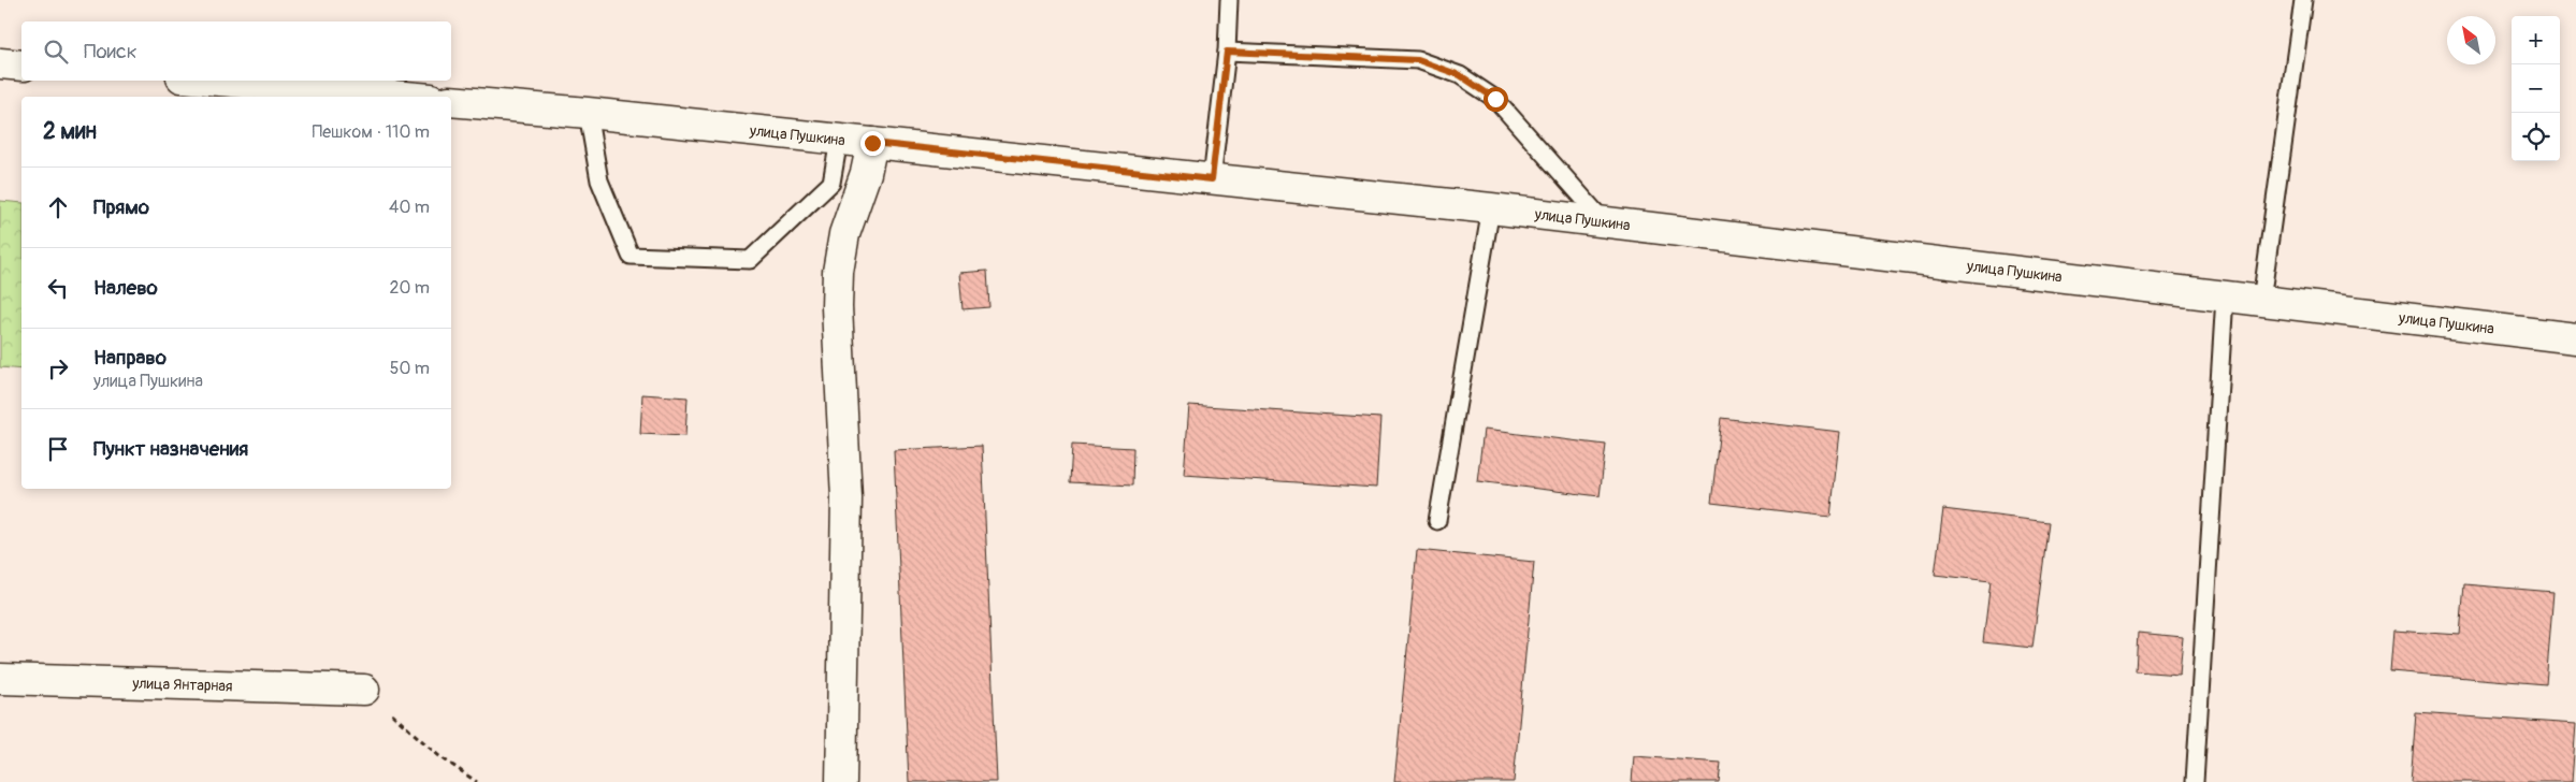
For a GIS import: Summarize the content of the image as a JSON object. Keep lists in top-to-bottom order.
{
  "streets": {
    "street": ["улица Пушкина", "улица Янтарная"]
  },
  "north": "top left",
  "page": {
    "map_buttons": ["+", "−"],
    "search": "Поиск",
    "heading": ["2 мин", "Пешком · 110 m"],
    "list": [
      ["Прямо", "40 m"],
      ["Налево", "20 m"],
      ["Направо", "улица Пушкина", "50 m"],
      "Пункт назначения"
    ]
  }
}
